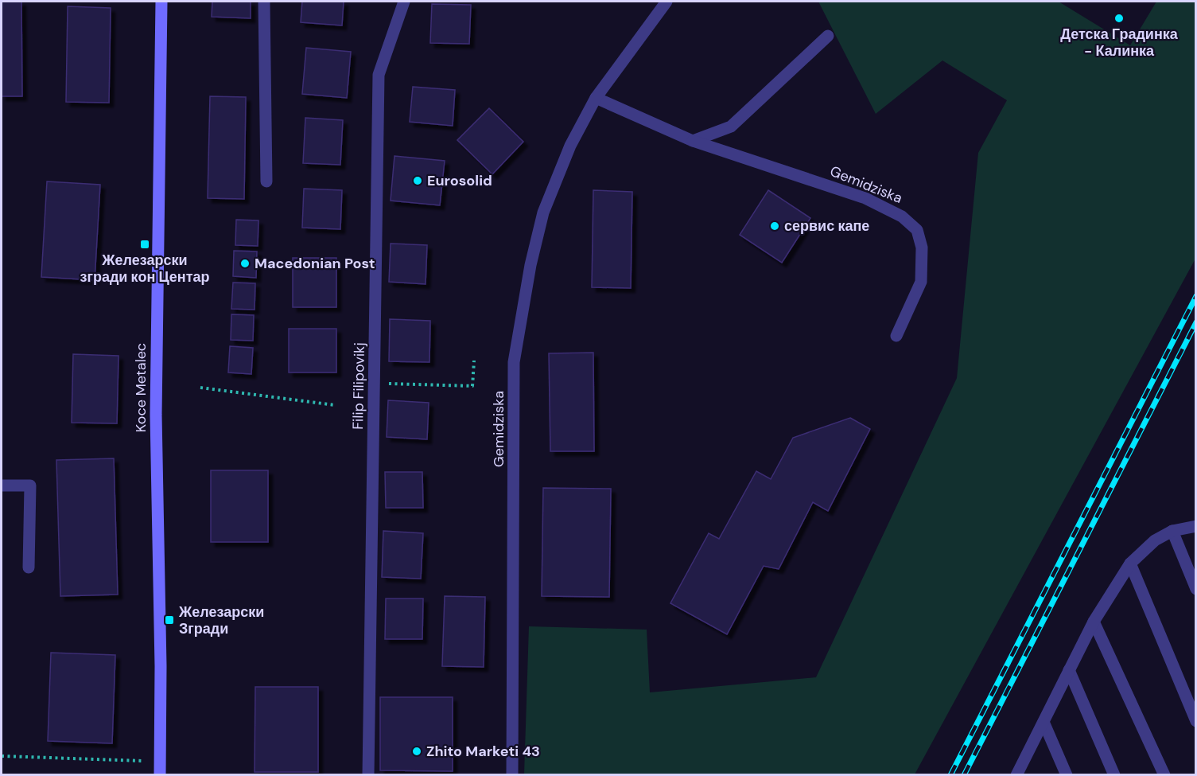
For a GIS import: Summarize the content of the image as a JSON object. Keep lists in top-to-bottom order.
{
  "streets": {
    "street": ["Gemidziska", "Filip Filipovikj", "Koce Metalec"]
  },
  "places": {
    "other": [
      "Детска Градинка - Калинка",
      "Eurosolid",
      "сервис капе",
      "Macedonian Post",
      "Zhito Marketi 43"
    ],
    "transit": ["Железарски згради кон Центар", "Железарски Згради"]
  }
}
